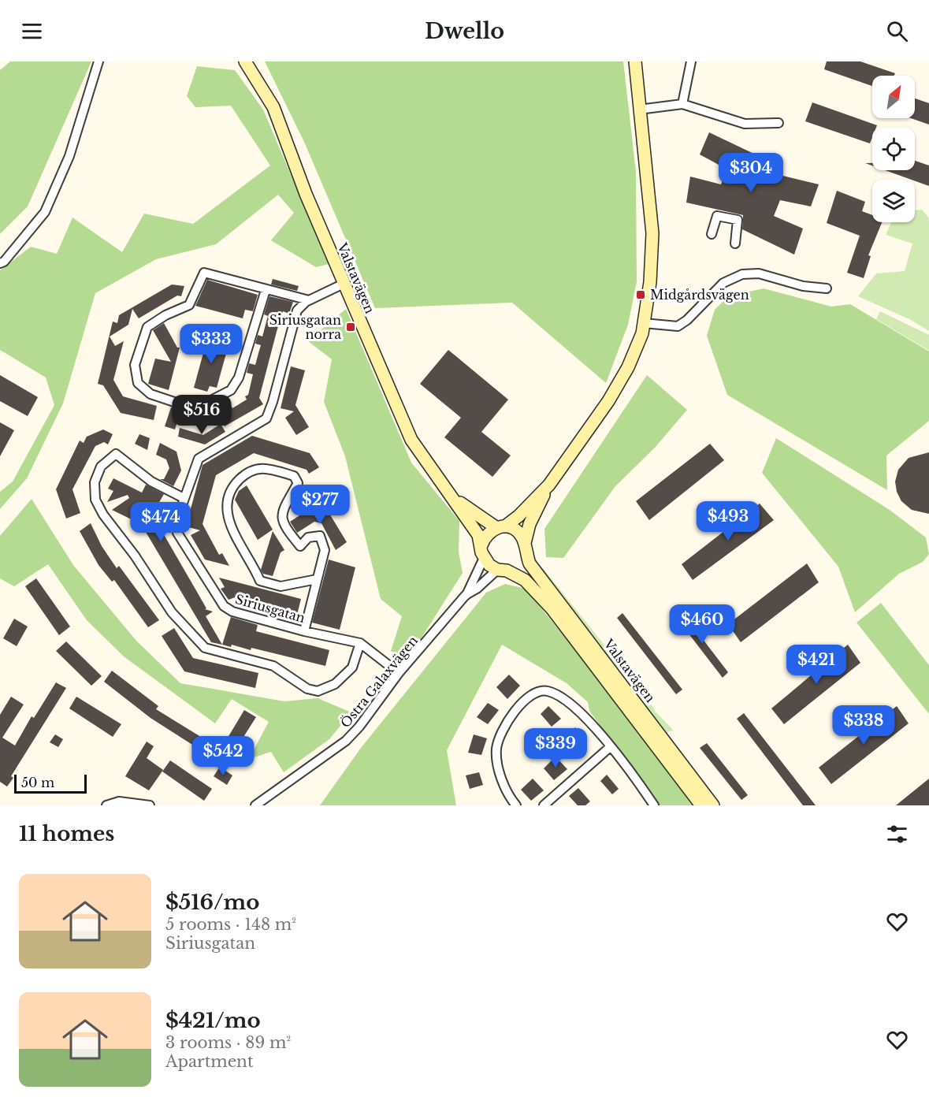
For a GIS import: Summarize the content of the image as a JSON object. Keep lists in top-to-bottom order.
{
  "streets": {
    "street": ["Valstavägen", "Siriusgatan", "Östra Galaxvägen"]
  },
  "crossings": [
    ["Valstavägen", "Siriusgatan"],
    ["Valstavägen", "Östra Galaxvägen"],
    ["Siriusgatan", "Östra Galaxvägen"]
  ],
  "places": {
    "transit": ["Midgårdsvägen", "Siriusgatan norra"]
  },
  "scale_bar": "50 m",
  "north": "top right",
  "page": {
    "header": "Dwello",
    "price": [
      "$304",
      "$333",
      "$516",
      "$277",
      "$493",
      "$474",
      "$460",
      "$421",
      "$338",
      "$339",
      "$542"
    ],
    "scale": "50 m",
    "heading": "11 homes",
    "list": [
      {
        "name": "$516/mo",
        "note": "5 rooms · 148 m² · Siriusgatan"
      },
      {
        "name": "$421/mo",
        "note": "3 rooms · 89 m² · Apartment"
      }
    ]
  }
}
